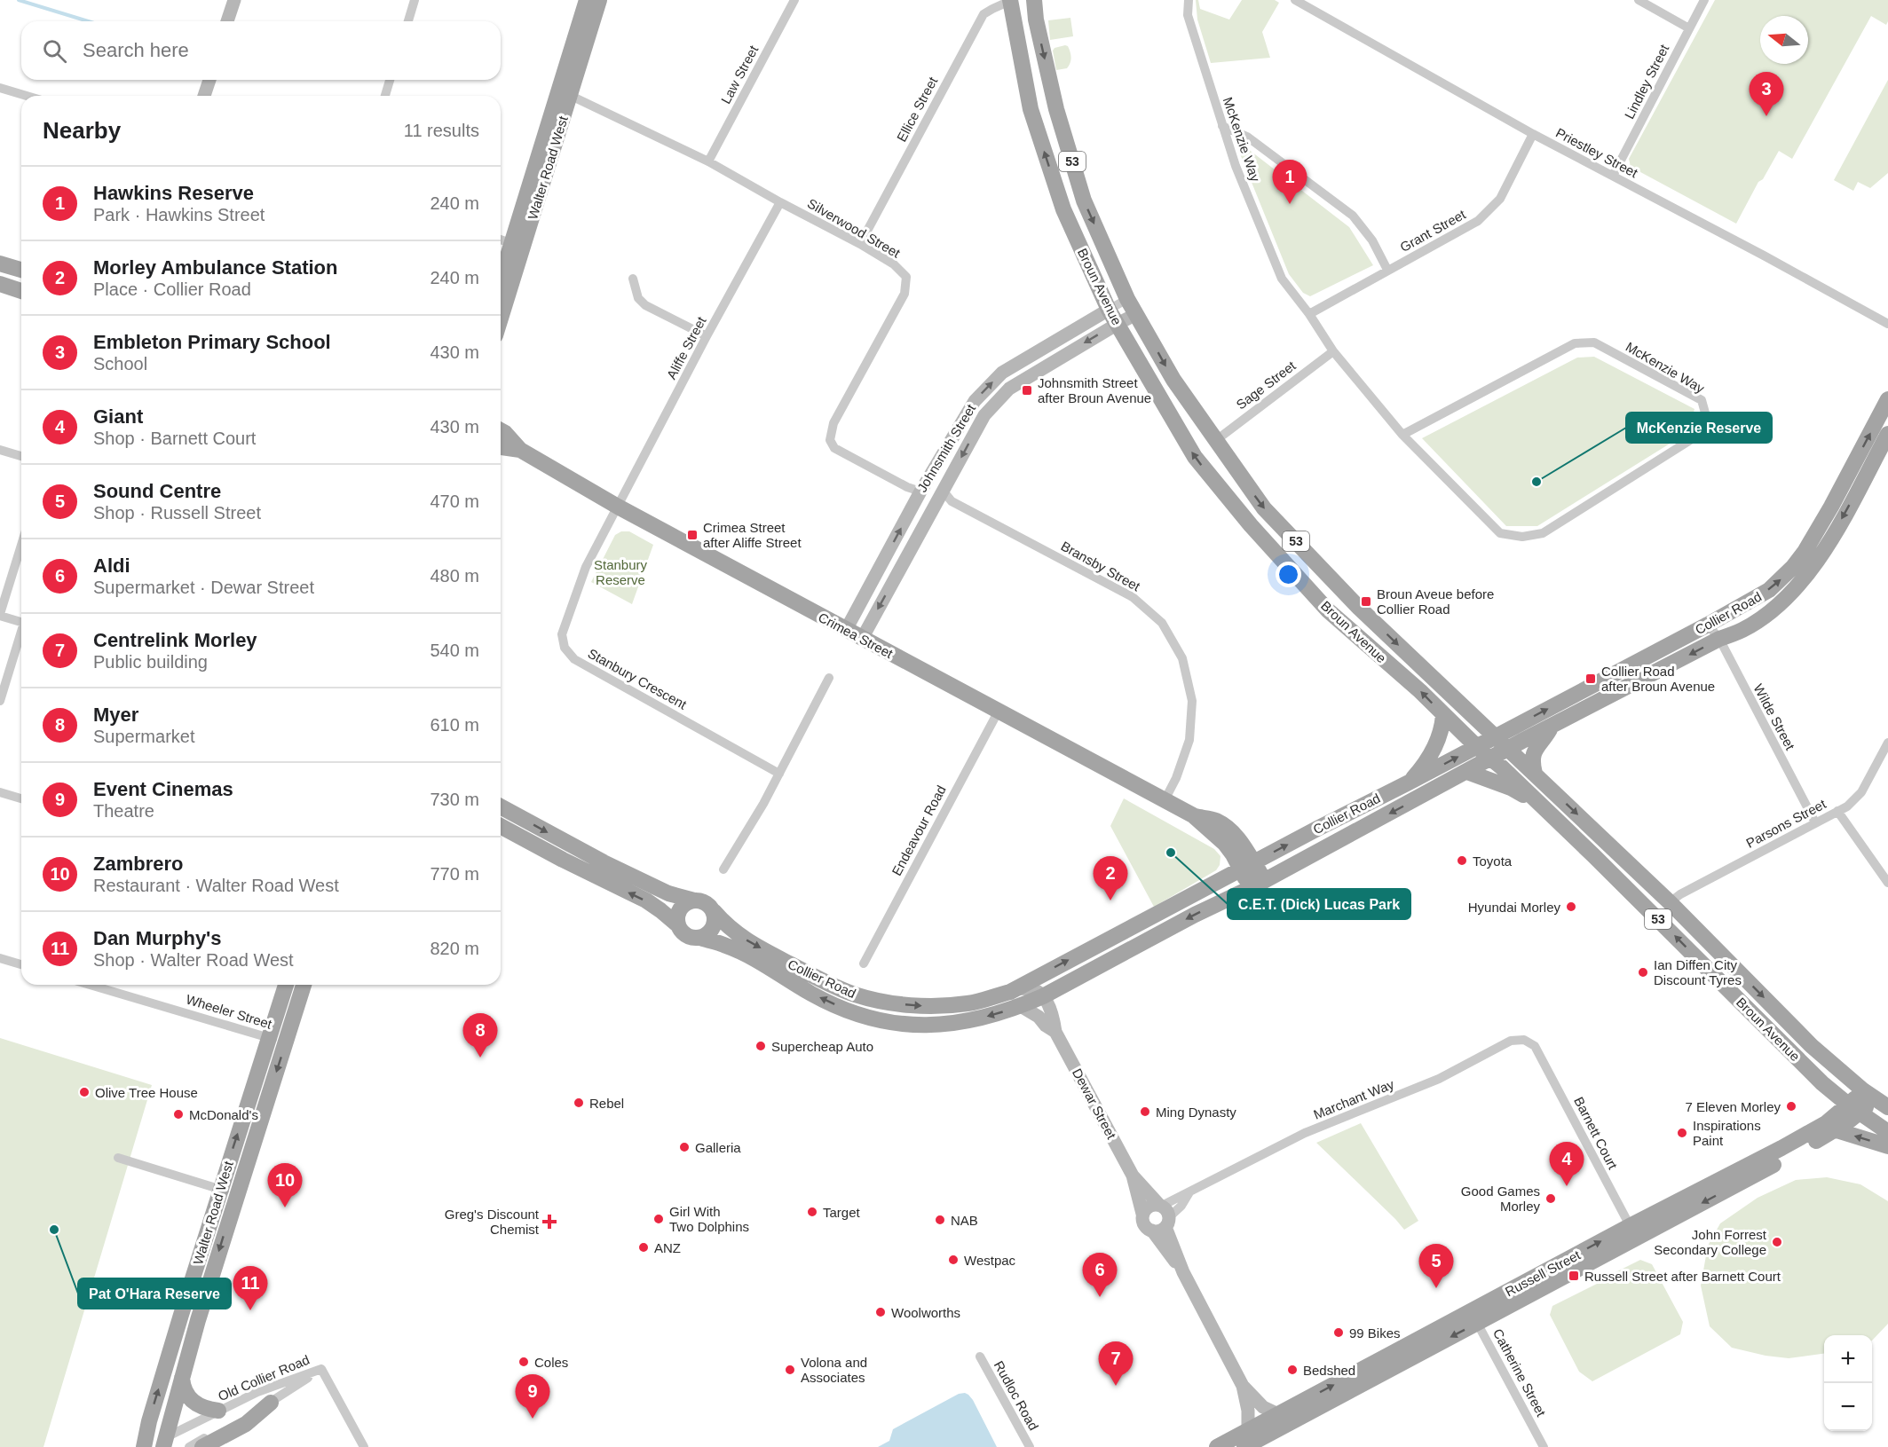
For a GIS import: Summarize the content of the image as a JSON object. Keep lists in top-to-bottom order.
{
  "streets": {
    "main road": [
      "53",
      "Walter Road West",
      "Broun Avenue",
      "Collier Road",
      "Crimea Street",
      "Russell Street"
    ],
    "street": [
      "Law Street",
      "Lindley Street",
      "Ellice Street",
      "McKenzie Way",
      "Priestley Street",
      "Silverwood Street",
      "Grant Street",
      "Aliffe Street",
      "Sage Street",
      "Johnsmith Street",
      "Bransby Street",
      "Stanbury Crescent",
      "Wilde Street",
      "Parsons Street",
      "Endeavour Road",
      "Wheeler Street",
      "Marchant Way",
      "Dewar Street",
      "Barnett Court",
      "Catherine Street",
      "Old Collier Road",
      "Rudloc Road"
    ]
  },
  "crossings": [
    ["Law Street", "Silverwood Street"],
    ["Lindley Street", "Priestley Street"],
    ["Ellice Street", "Silverwood Street"],
    ["Ellice Street", "Broun Avenue"],
    ["McKenzie Way", "Grant Street"],
    ["McKenzie Way", "Sage Street"],
    ["Priestley Street", "Grant Street"],
    ["Walter Road West", "Silverwood Street"],
    ["Walter Road West", "Wheeler Street"],
    ["Walter Road West", "Old Collier Road"],
    ["Silverwood Street", "Aliffe Street"],
    ["Silverwood Street", "Johnsmith Street"],
    ["Broun Avenue", "Sage Street"],
    ["Broun Avenue", "Johnsmith Street"],
    ["Broun Avenue", "Collier Road"],
    ["Broun Avenue", "Parsons Street"],
    ["Broun Avenue", "Russell Street"],
    ["Aliffe Street", "Crimea Street"],
    ["Aliffe Street", "Stanbury Crescent"],
    ["Johnsmith Street", "Bransby Street"],
    ["Johnsmith Street", "Crimea Street"],
    ["Bransby Street", "Crimea Street"],
    ["Collier Road", "Crimea Street"],
    ["Collier Road", "Wilde Street"],
    ["Collier Road", "Dewar Street"],
    ["Crimea Street", "Stanbury Crescent"],
    ["Crimea Street", "Endeavour Road"],
    ["Wilde Street", "Parsons Street"],
    ["Marchant Way", "Dewar Street"],
    ["Marchant Way", "Barnett Court"],
    ["Dewar Street", "Russell Street"],
    ["Barnett Court", "Russell Street"],
    ["Russell Street", "Catherine Street"]
  ],
  "parks": ["Stanbury Reserve"],
  "places": {
    "transit": [
      "Johnsmith Street after Broun Avenue",
      "Crimea Street after Aliffe Street",
      "Broun Aveue before Collier Road",
      "Collier Road after Broun Avenue",
      "Russell Street after Barnett Court"
    ],
    "other": [
      "McKenzie Reserve",
      "C.E.T. (Dick) Lucas Park",
      "Toyota",
      "Hyundai Morley",
      "Ian Diffen City Discount Tyres",
      "Supercheap Auto",
      "Olive Tree House",
      "Rebel",
      "7 Eleven Morley",
      "Ming Dynasty",
      "McDonald's",
      "Inspirations Paint",
      "Galleria",
      "Good Games Morley",
      "Target",
      "Girl With Two Dolphins",
      "NAB",
      "Pat O'Hara Reserve",
      "John Forrest Secondary College",
      "ANZ",
      "Westpac",
      "Woolworths",
      "99 Bikes",
      "Coles",
      "Volona and Associates",
      "Bedshed"
    ],
    "health": ["Greg's Discount Chemist"]
  },
  "north": "left",
  "page": {
    "search": "Search here",
    "pins": [
      "3",
      "1",
      "2",
      "8",
      "4",
      "10",
      "5",
      "6",
      "11",
      "7",
      "9"
    ],
    "heading": ["Nearby", "11 results"],
    "list": [
      {
        "mark": "1",
        "name": "Hawkins Reserve",
        "note": "Park · Hawkins Street",
        "value": "240 m"
      },
      {
        "mark": "2",
        "name": "Morley Ambulance Station",
        "note": "Place · Collier Road",
        "value": "240 m"
      },
      {
        "mark": "3",
        "name": "Embleton Primary School",
        "note": "School",
        "value": "430 m"
      },
      {
        "mark": "4",
        "name": "Giant",
        "note": "Shop · Barnett Court",
        "value": "430 m"
      },
      {
        "mark": "5",
        "name": "Sound Centre",
        "note": "Shop · Russell Street",
        "value": "470 m"
      },
      {
        "mark": "6",
        "name": "Aldi",
        "note": "Supermarket · Dewar Street",
        "value": "480 m"
      },
      {
        "mark": "7",
        "name": "Centrelink Morley",
        "note": "Public building",
        "value": "540 m"
      },
      {
        "mark": "8",
        "name": "Myer",
        "note": "Supermarket",
        "value": "610 m"
      },
      {
        "mark": "9",
        "name": "Event Cinemas",
        "note": "Theatre",
        "value": "730 m"
      },
      {
        "mark": "10",
        "name": "Zambrero",
        "note": "Restaurant · Walter Road West",
        "value": "770 m"
      },
      {
        "mark": "11",
        "name": "Dan Murphy's",
        "note": "Shop · Walter Road West",
        "value": "820 m"
      }
    ],
    "map_buttons": ["+", "−"]
  }
}
